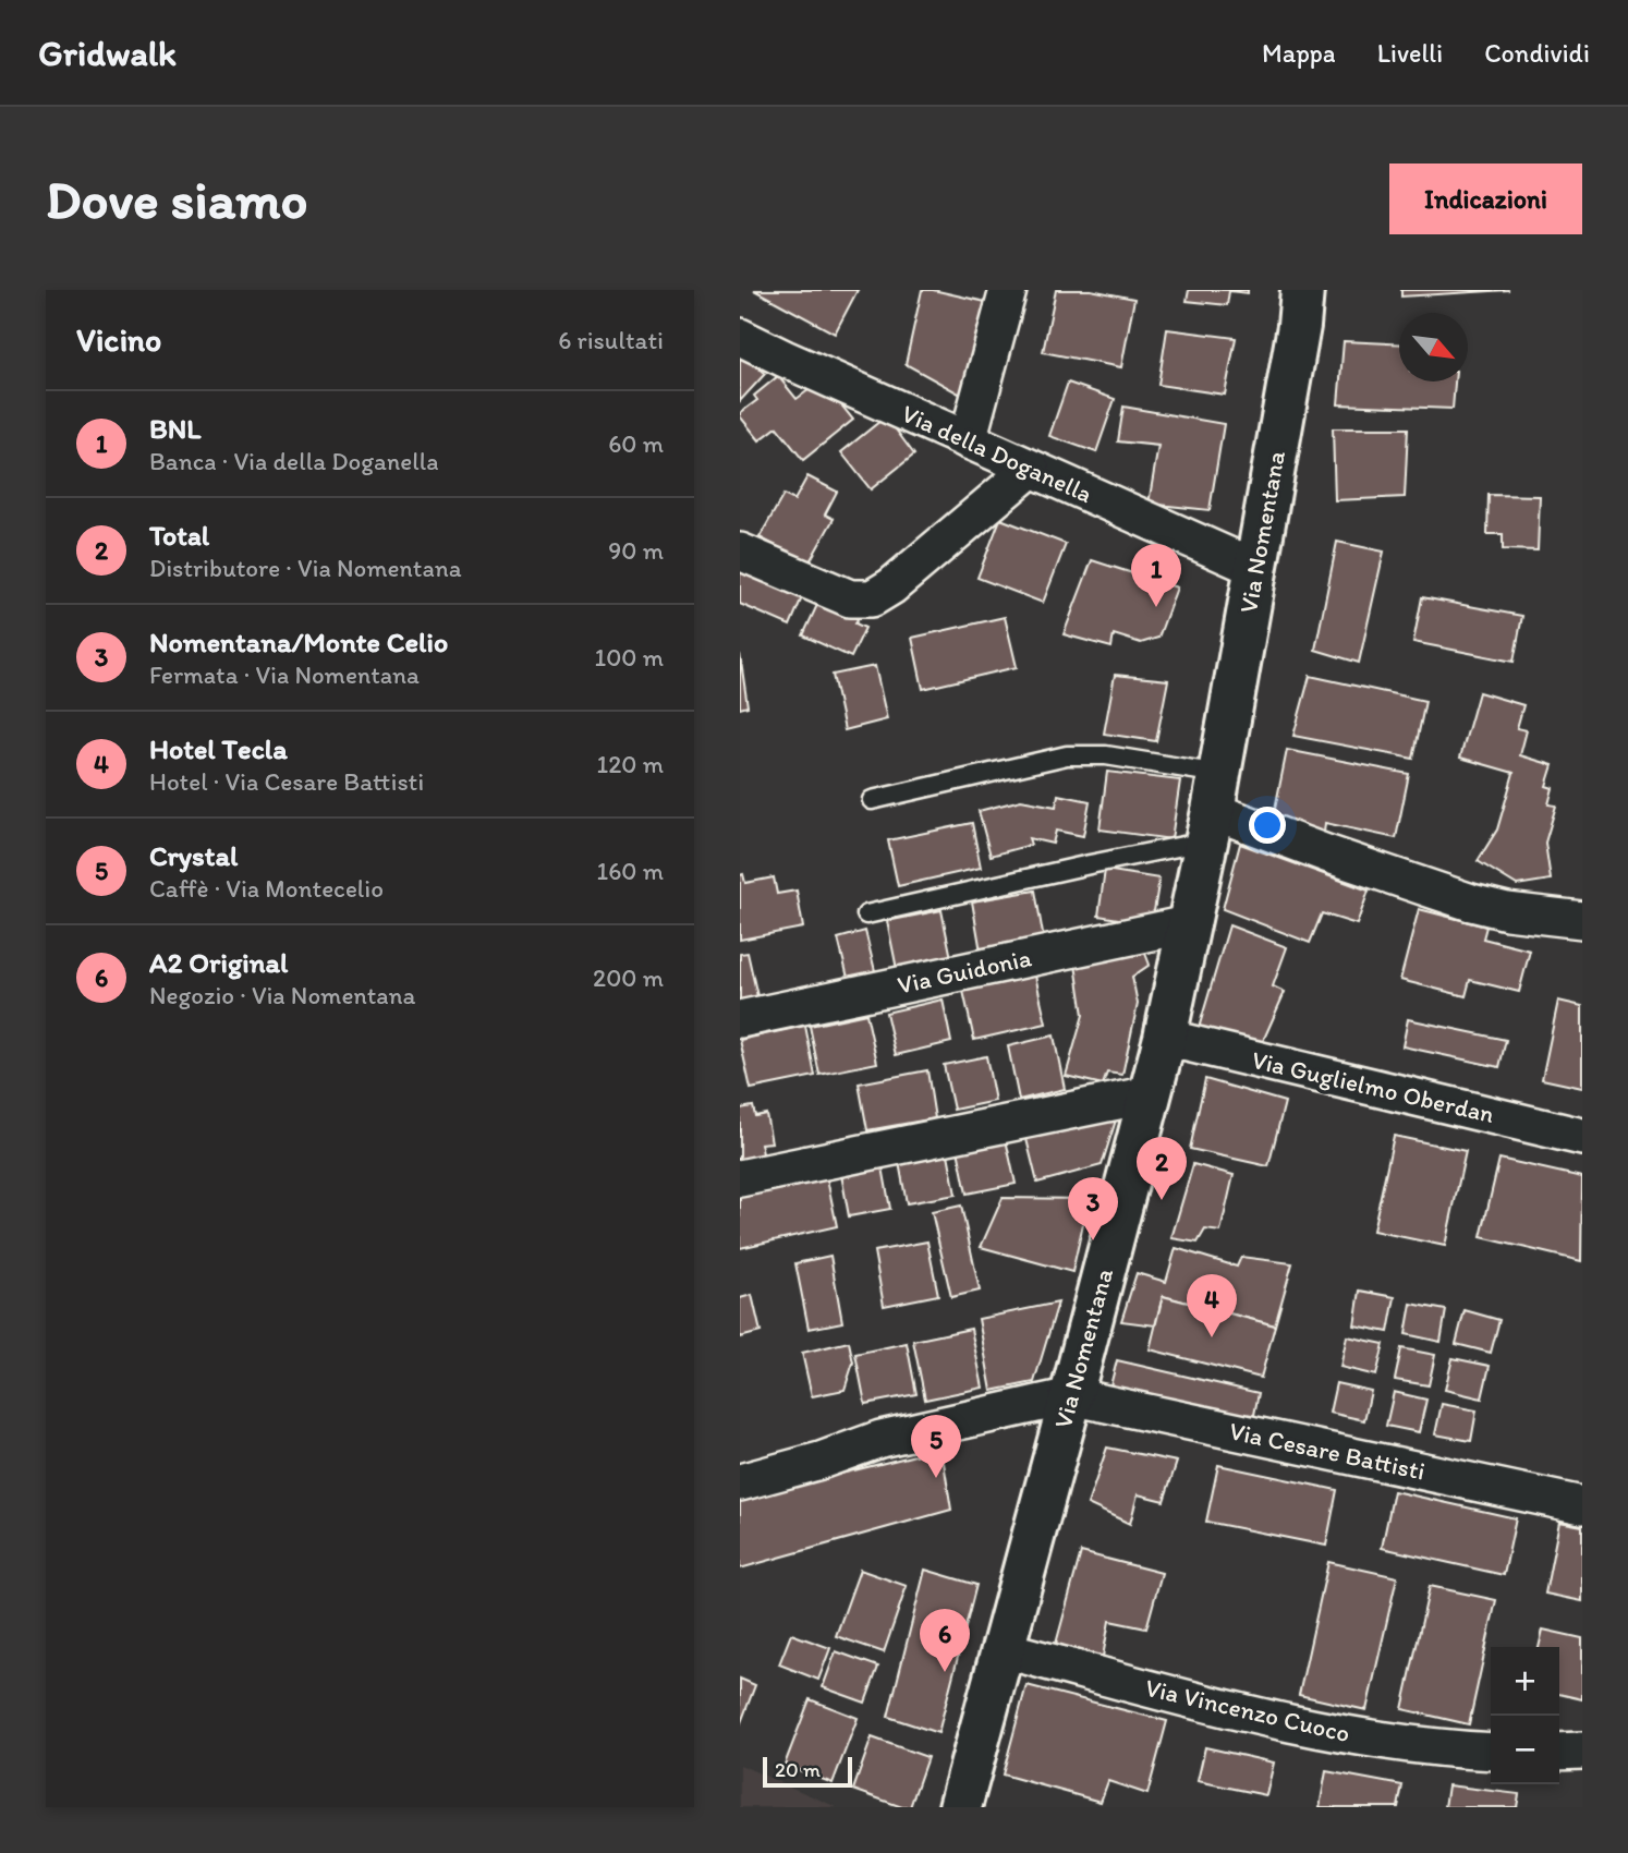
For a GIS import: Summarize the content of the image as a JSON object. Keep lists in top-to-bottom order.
{
  "streets": {
    "street": [
      "Via della Doganella",
      "Via Nomentana",
      "Via Guidonia",
      "Via Guglielmo Oberdan",
      "Via Cesare Battisti",
      "Via Vincenzo Cuoco"
    ]
  },
  "crossings": [
    ["Via della Doganella", "Via Nomentana"],
    ["Via Nomentana", "Via Guidonia"],
    ["Via Nomentana", "Via Guglielmo Oberdan"],
    ["Via Nomentana", "Via Cesare Battisti"],
    ["Via Nomentana", "Via Vincenzo Cuoco"]
  ],
  "scale_bar": "20 m",
  "north": "bottom right",
  "page": {
    "header": "Gridwalk",
    "nav": ["Mappa", "Livelli", "Condividi"],
    "buttons": "Indicazioni",
    "title": "Dove siamo",
    "heading": ["Vicino", "6 risultati"],
    "list": [
      {
        "mark": "1",
        "name": "BNL",
        "note": "Banca · Via della Doganella",
        "value": "60 m"
      },
      {
        "mark": "2",
        "name": "Total",
        "note": "Distributore · Via Nomentana",
        "value": "90 m"
      },
      {
        "mark": "3",
        "name": "Nomentana/Monte Celio",
        "note": "Fermata · Via Nomentana",
        "value": "100 m"
      },
      {
        "mark": "4",
        "name": "Hotel Tecla",
        "note": "Hotel · Via Cesare Battisti",
        "value": "120 m"
      },
      {
        "mark": "5",
        "name": "Crystal",
        "note": "Caffè · Via Montecelio",
        "value": "160 m"
      },
      {
        "mark": "6",
        "name": "A2 Original",
        "note": "Negozio · Via Nomentana",
        "value": "200 m"
      }
    ],
    "pins": [
      "1",
      "2",
      "3",
      "4",
      "5",
      "6"
    ],
    "map_buttons": ["+", "−"],
    "scale": "20 m"
  }
}
